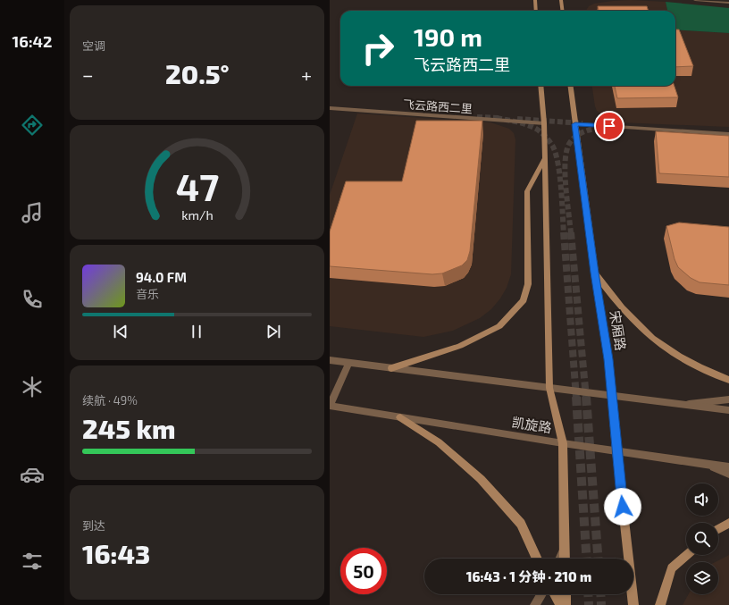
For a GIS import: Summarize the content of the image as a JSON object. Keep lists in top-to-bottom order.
{
  "streets": {
    "main road": ["宋厢路"],
    "street": ["飞云路西二里", "凯旋路"]
  },
  "crossings": [
    ["宋厢路", "凯旋路"]
  ],
  "page": {
    "tabs": "16:42",
    "tile": [
      "空调",
      ["续航 · 49%", "245 km"],
      ["到达", "16:43"]
    ],
    "turn": ["190 m", "飞云路西二里"],
    "heat": ["−", "20.5°", "+"],
    "song": ["94.0 FM", "音乐"],
    "limit": "50",
    "trip": "16:43 · 1 分钟 · 210 m",
    "gauge": ["47", "km/h"]
  }
}
